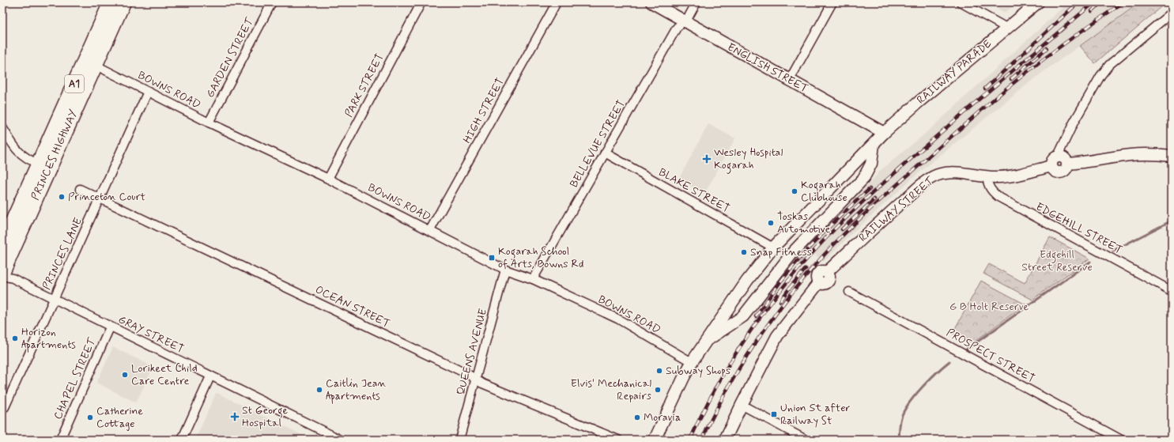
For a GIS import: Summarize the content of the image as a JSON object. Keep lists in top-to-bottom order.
{
  "streets": {
    "highway": ["A1", "PRINCES HIGHWAY"],
    "main road": ["ENGLISH STREET", "RAILWAY PARADE", "RAILWAY STREET"],
    "street": [
      "GARDEN STREET",
      "PARK STREET",
      "BOWNS ROAD",
      "HIGH STREET",
      "BELLEVUE STREET",
      "BLAKE STREET",
      "EDGEHILL STREET",
      "PRINCES LANE",
      "OCEAN STREET",
      "GRAY STREET",
      "QUEENS AVENUE",
      "PROSPECT STREET",
      "CHAPEL STREET"
    ]
  },
  "crossings": [
    ["GARDEN STREET", "BOWNS ROAD"],
    ["ENGLISH STREET", "RAILWAY PARADE"],
    ["ENGLISH STREET", "BELLEVUE STREET"],
    ["RAILWAY PARADE", "BOWNS ROAD"],
    ["RAILWAY PARADE", "BLAKE STREET"],
    ["PARK STREET", "BOWNS ROAD"],
    ["BOWNS ROAD", "HIGH STREET"],
    ["BOWNS ROAD", "BELLEVUE STREET"],
    ["BOWNS ROAD", "PRINCES HIGHWAY"],
    ["BOWNS ROAD", "PRINCES LANE"],
    ["BOWNS ROAD", "QUEENS AVENUE"],
    ["BELLEVUE STREET", "BLAKE STREET"],
    ["RAILWAY STREET", "EDGEHILL STREET"],
    ["PRINCES LANE", "OCEAN STREET"],
    ["PRINCES LANE", "GRAY STREET"],
    ["OCEAN STREET", "QUEENS AVENUE"],
    ["GRAY STREET", "CHAPEL STREET"]
  ],
  "parks": ["Edgehill Street Reserve", "G B Holt Reserve"],
  "places": {
    "health": ["Wesley Hospital Kogarah", "St George Hospital"],
    "other": [
      "Kogarah Clubhouse",
      "Princeton Court",
      "Toskas Automotive",
      "Snap Fitness",
      "Horizon Apartments",
      "Subway Shops",
      "Lorikeet Child Care Centre",
      "Caitlin Jean Apartments",
      "Elvis' Mechanical Repairs",
      "Catherine Cottage",
      "Moravia"
    ],
    "transit": ["Kogarah School of Arts, Bowns Rd", "Union St after Railway St"]
  }
}
